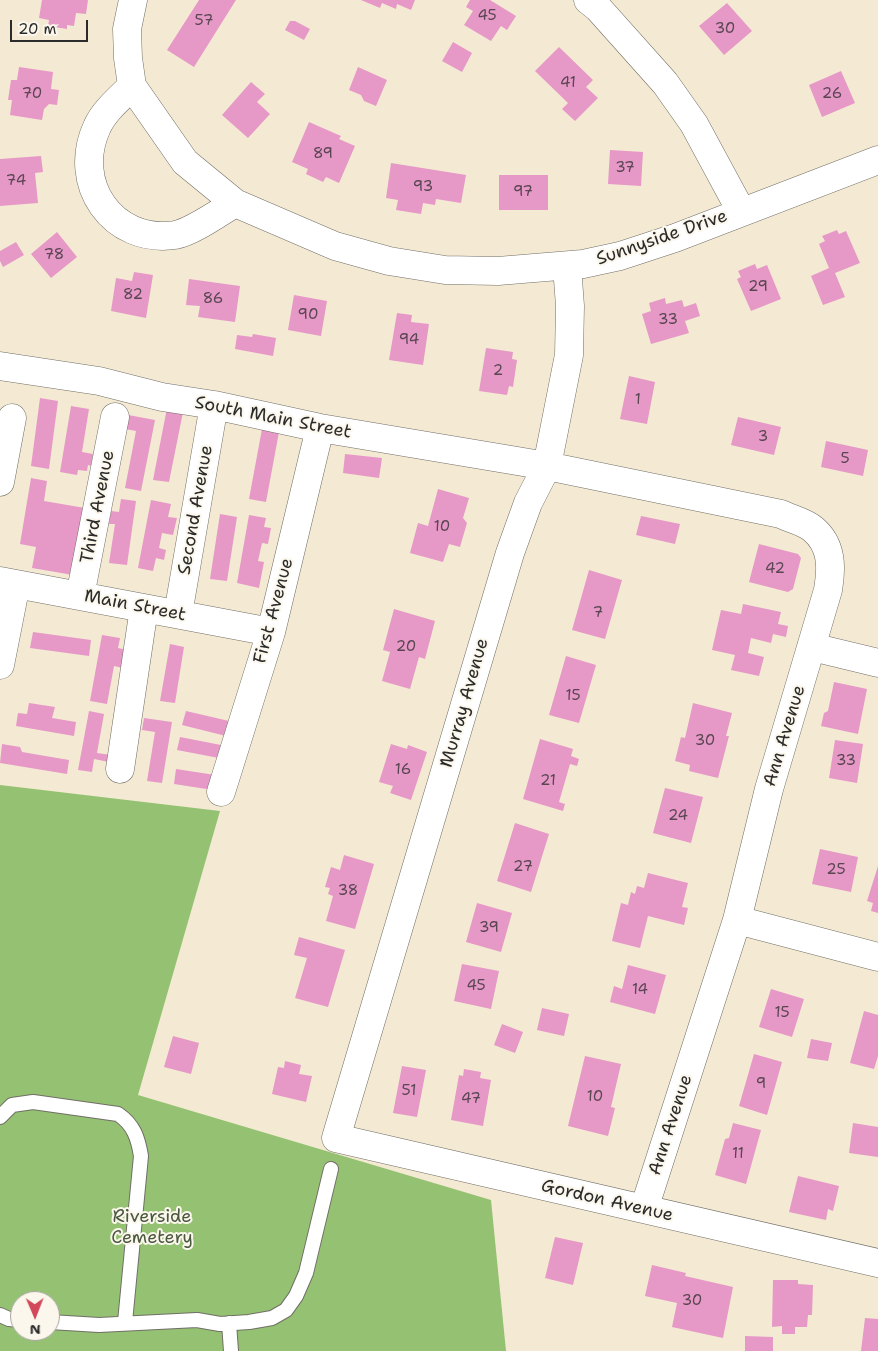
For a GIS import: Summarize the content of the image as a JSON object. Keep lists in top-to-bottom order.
{
  "streets": {
    "street": [
      "Sunnyside Drive",
      "South Main Street",
      "Third Avenue",
      "Second Avenue",
      "Main Street",
      "First Avenue",
      "Murray Avenue",
      "Ann Avenue",
      "Gordon Avenue"
    ]
  },
  "crossings": [
    ["Sunnyside Drive", "Murray Avenue"],
    ["South Main Street", "Second Avenue"],
    ["South Main Street", "First Avenue"],
    ["South Main Street", "Murray Avenue"],
    ["South Main Street", "Ann Avenue"],
    ["Third Avenue", "Main Street"],
    ["Second Avenue", "Main Street"],
    ["Main Street", "First Avenue"],
    ["Murray Avenue", "Ann Avenue"],
    ["Murray Avenue", "Gordon Avenue"],
    ["Ann Avenue", "Gordon Avenue"]
  ],
  "parks": ["Riverside Cemetery"],
  "house_numbers": [
    "45",
    "57",
    "30",
    "41",
    "70",
    "26",
    "89",
    "37",
    "74",
    "93",
    "97",
    "78",
    "29",
    "82",
    "86",
    "90",
    "33",
    "94",
    "2",
    "1",
    "3",
    "5",
    "10",
    "42",
    "7",
    "20",
    "15",
    "30",
    "33",
    "16",
    "21",
    "24",
    "27",
    "25",
    "38",
    "39",
    "45",
    "14",
    "15",
    "9",
    "51",
    "10",
    "47",
    "11",
    "30"
  ],
  "scale_bar": "20 m",
  "north": "bottom"
}
